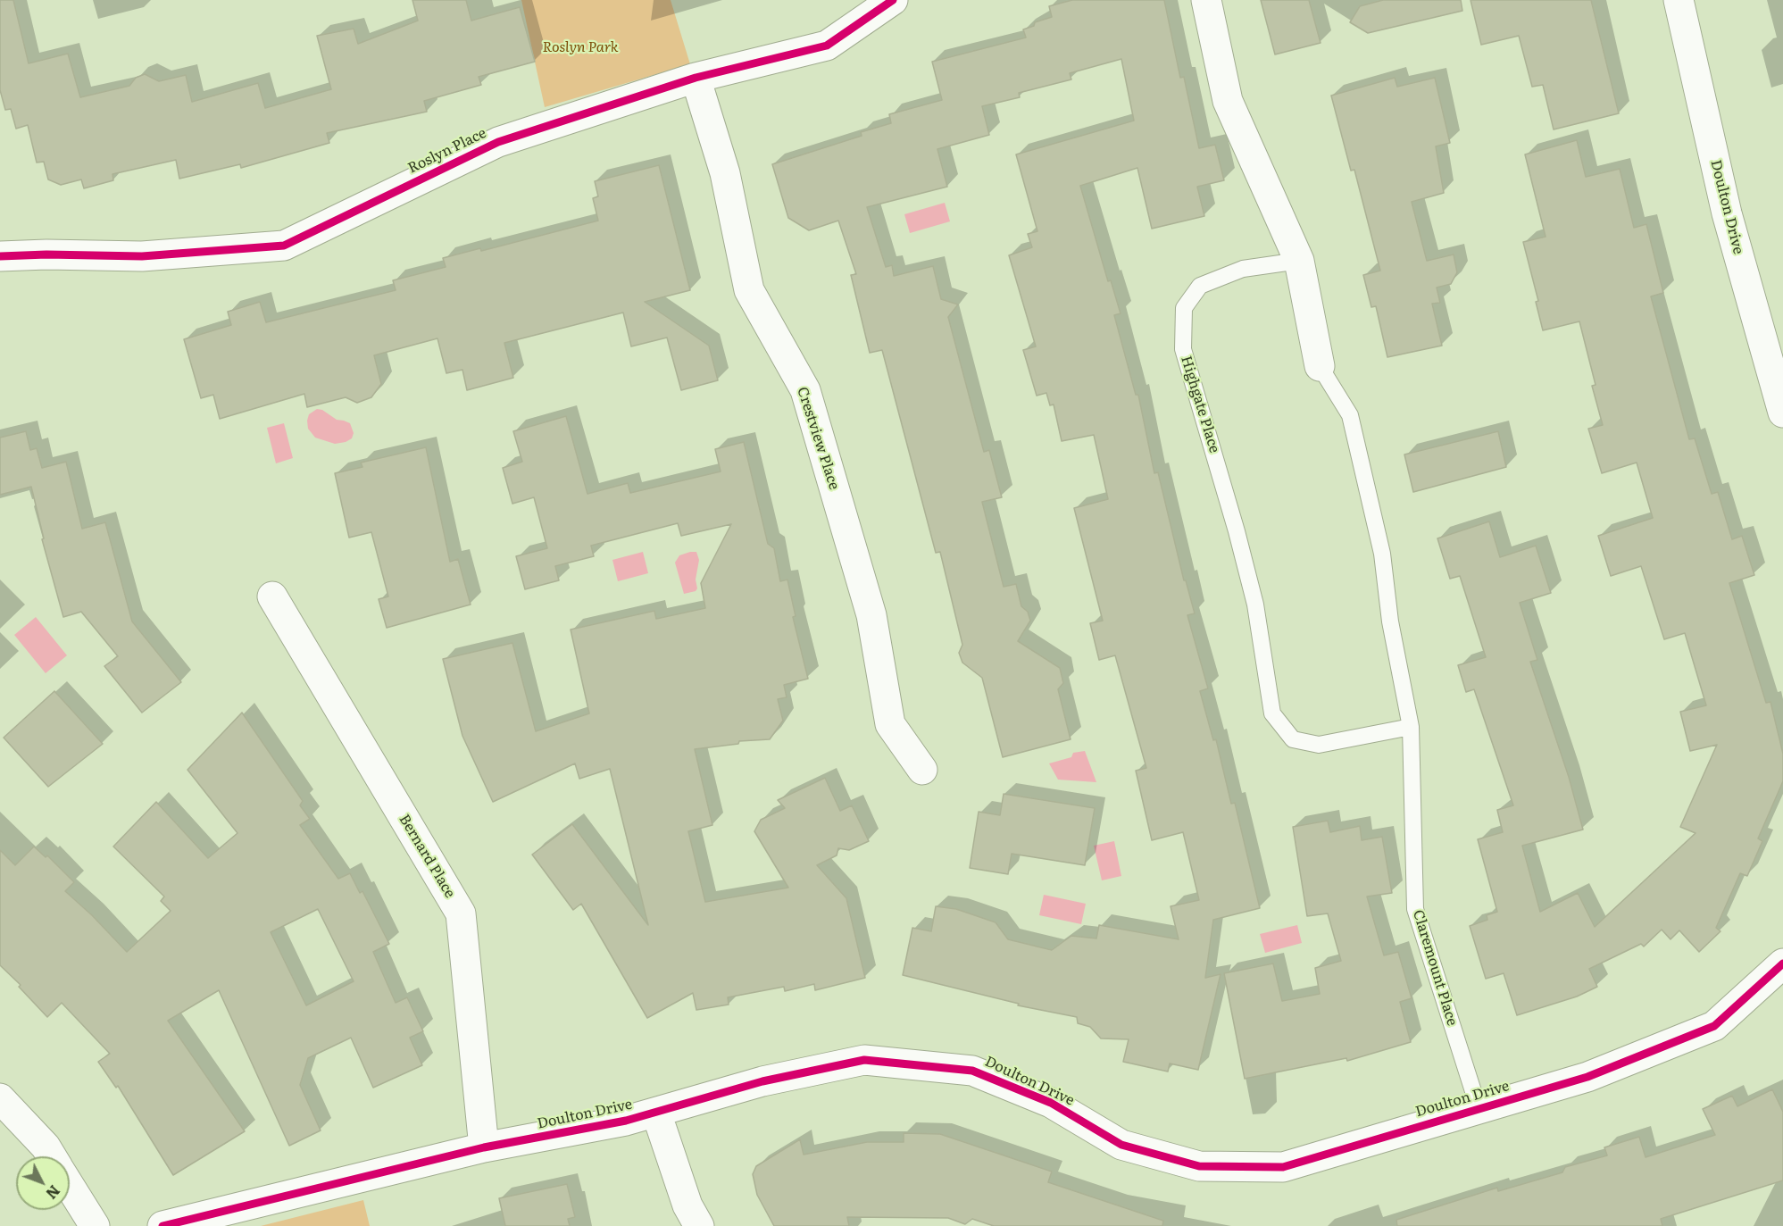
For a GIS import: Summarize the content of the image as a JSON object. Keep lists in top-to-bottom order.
{
  "streets": {
    "street": [
      "Roslyn Place",
      "Doulton Drive",
      "Crestview Place",
      "Bernard Place"
    ],
    "lane": ["Highgate Place", "Claremount Place"]
  },
  "crossings": [
    ["Roslyn Place", "Crestview Place"],
    ["Doulton Drive", "Bernard Place"],
    ["Doulton Drive", "Claremount Place"],
    ["Highgate Place", "Claremount Place"]
  ],
  "parks": ["Roslyn Park"],
  "north": "bottom right"
}
